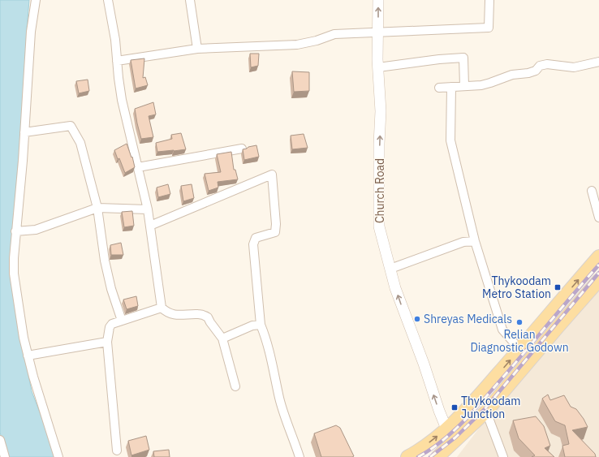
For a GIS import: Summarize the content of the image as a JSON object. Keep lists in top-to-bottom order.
{
  "streets": {
    "street": ["Church Road"]
  },
  "places": {
    "transit": ["Thykoodam Metro Station", "Thykoodam Junction"],
    "other": ["Shreyas Medicals", "Relian Diagnostic Godown"]
  }
}
